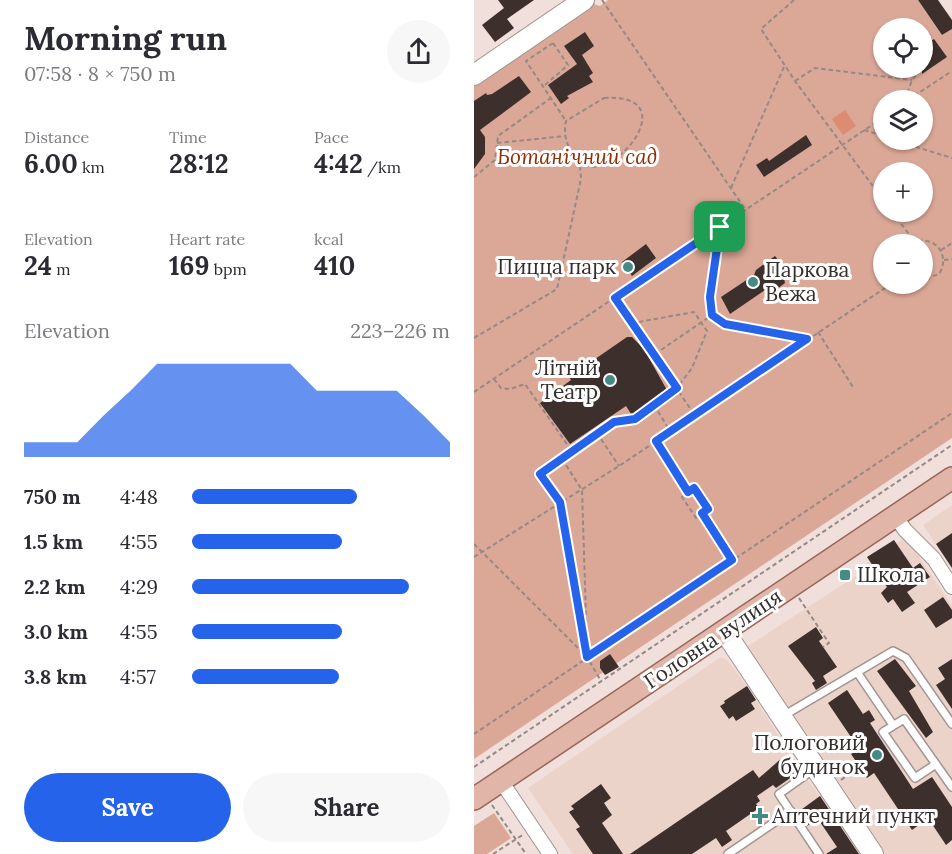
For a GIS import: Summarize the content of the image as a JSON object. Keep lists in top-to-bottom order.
{
  "streets": {
    "main road": ["Головна вулиця"]
  },
  "parks": ["Ботанічний сад"],
  "places": {
    "other": [
      "Пицца парк",
      "Паркова Вежа",
      "Літній Театр",
      "Пологовий будинок"
    ],
    "transit": ["Школа"],
    "health": ["Аптечний пункт"]
  },
  "page": {
    "heading": ["Morning run", "07:58 · 8 × 750 m"],
    "map_buttons": ["+", "−"],
    "stats": [
      ["Distance", "6.00 km"],
      ["Time", "28:12"],
      ["Pace", "4:42 /km"],
      ["Elevation", "24 m"],
      ["Heart rate", "169 bpm"],
      ["kcal", "410"]
    ],
    "chart": ["Elevation", "223–226 m"],
    "list": [
      {
        "name": "750 m",
        "note": "4:48"
      },
      {
        "name": "1.5 km",
        "note": "4:55"
      },
      {
        "name": "2.2 km",
        "note": "4:29"
      },
      {
        "name": "3.0 km",
        "note": "4:55"
      },
      {
        "name": "3.8 km",
        "note": "4:57"
      }
    ],
    "buttons": ["Save", "Share"]
  }
}
